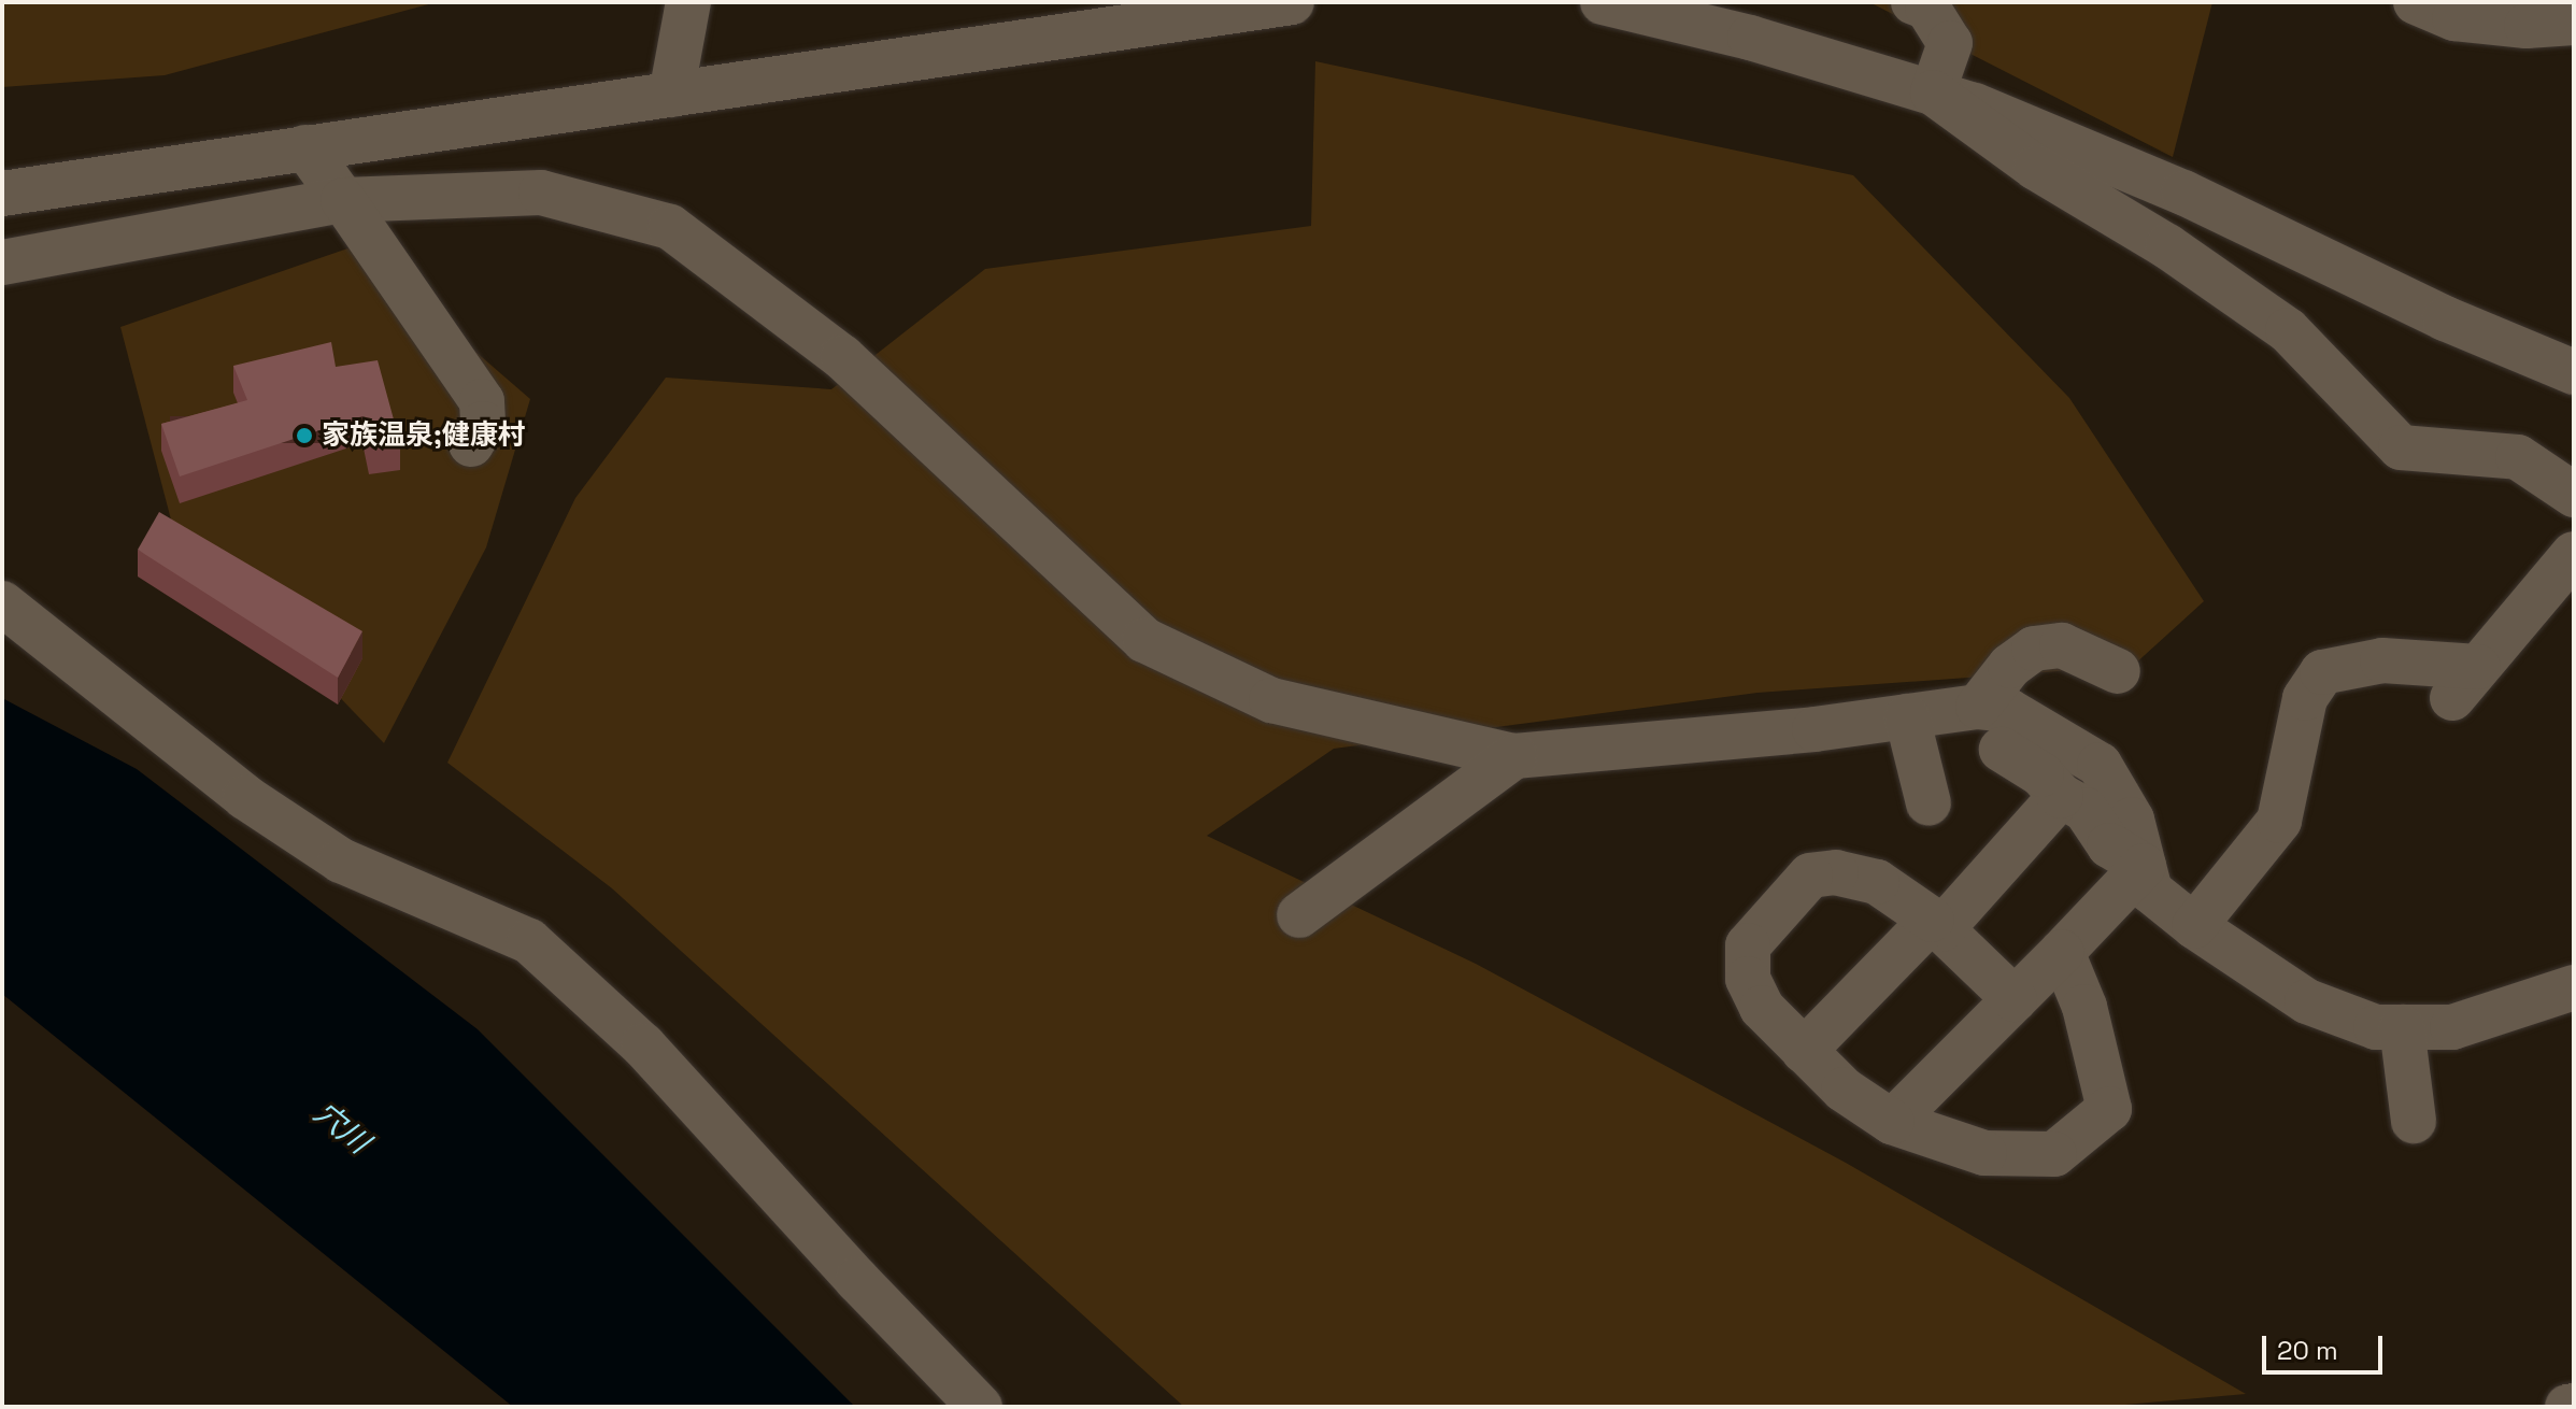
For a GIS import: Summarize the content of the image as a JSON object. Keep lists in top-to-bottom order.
{
  "water": ["穴川"],
  "places": ["家族温泉;健康村"],
  "scale_bar": "20 m"
}
